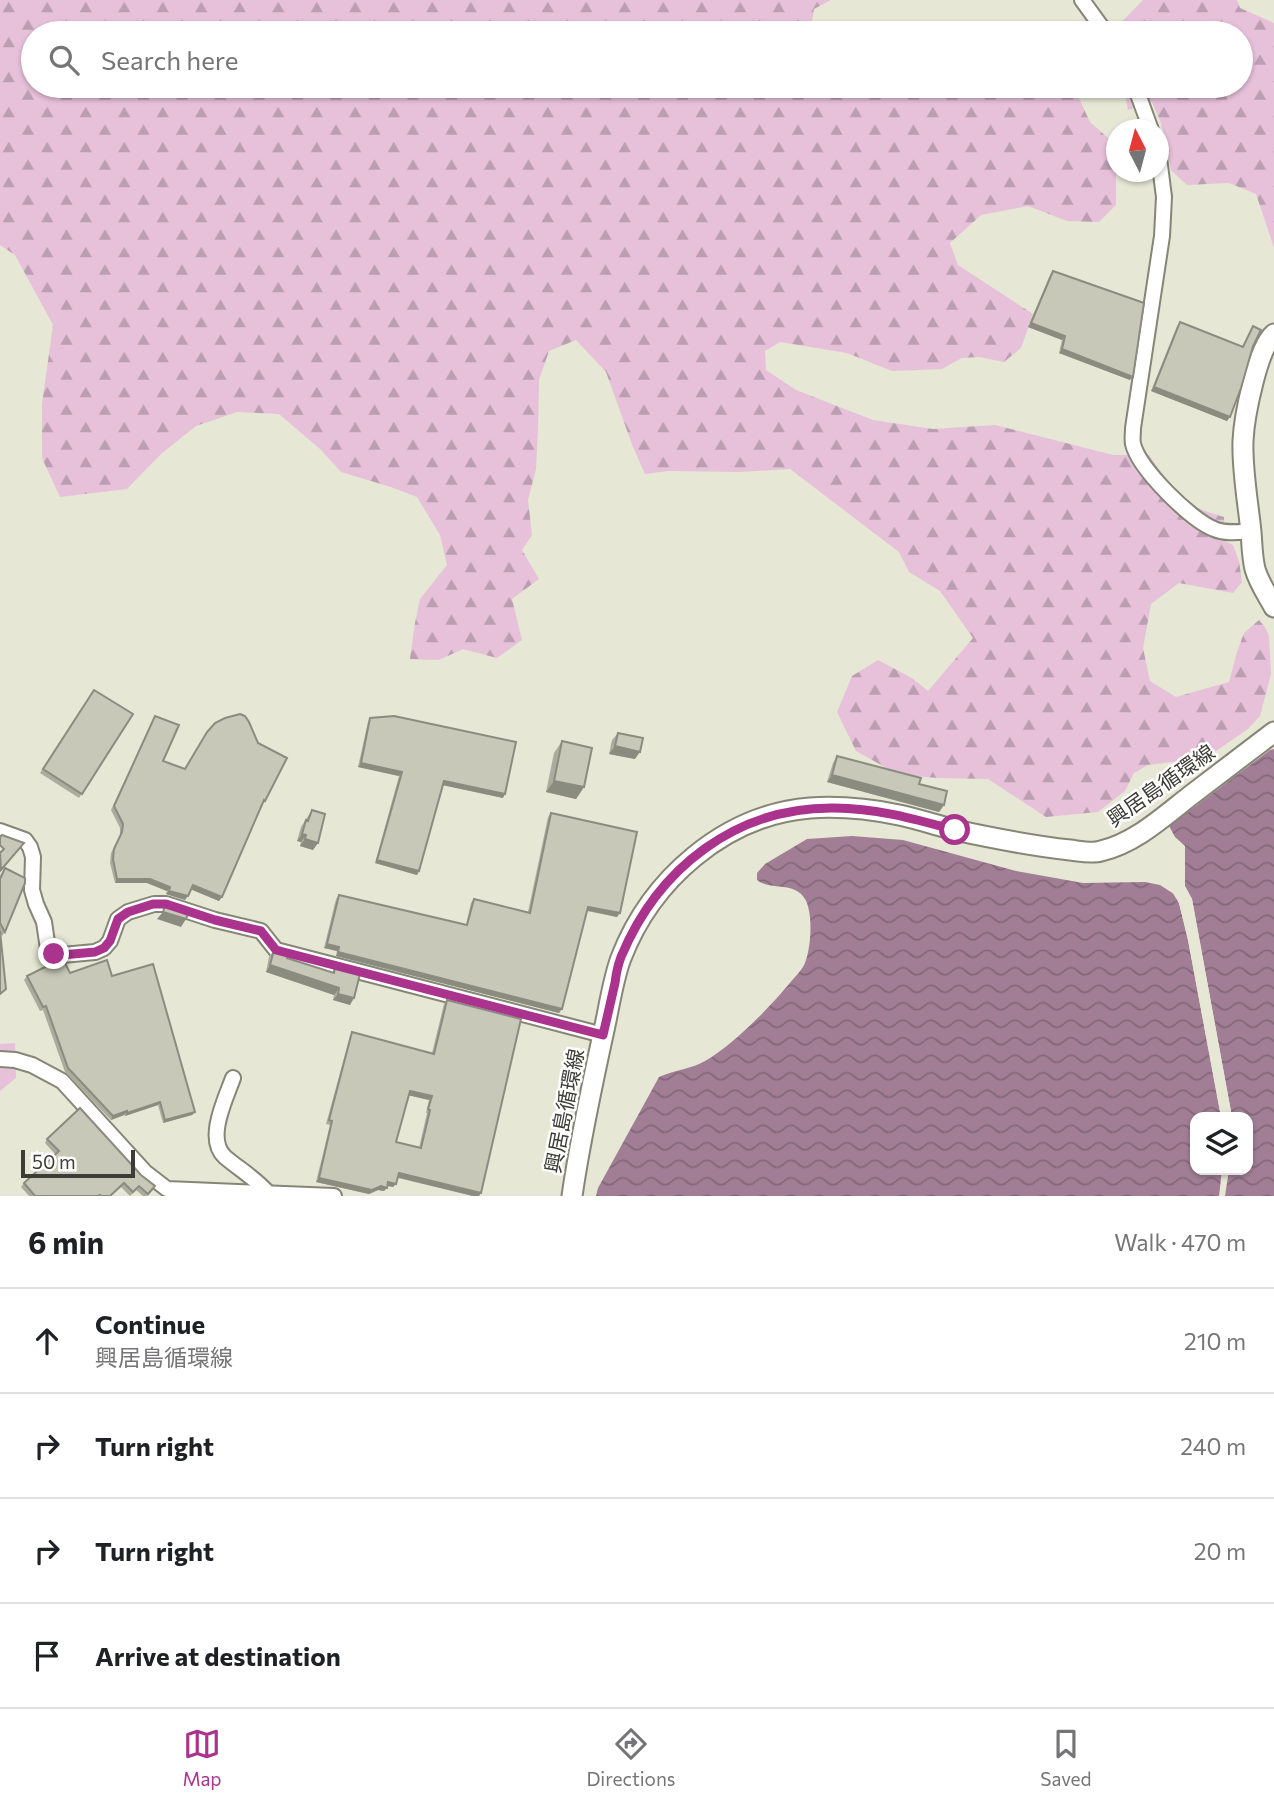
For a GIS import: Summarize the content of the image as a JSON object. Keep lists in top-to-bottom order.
{
  "streets": {
    "main road": ["興居島循環線"]
  },
  "scale_bar": "50 m",
  "north": "top",
  "page": {
    "search": "Search here",
    "scale": "50 m",
    "heading": ["6 min", "Walk · 470 m"],
    "list": [
      ["Continue", "興居島循環線", "210 m"],
      ["Turn right", "240 m"],
      ["Turn right", "20 m"],
      "Arrive at destination"
    ],
    "nav": ["Map", "Directions", "Saved"]
  }
}
